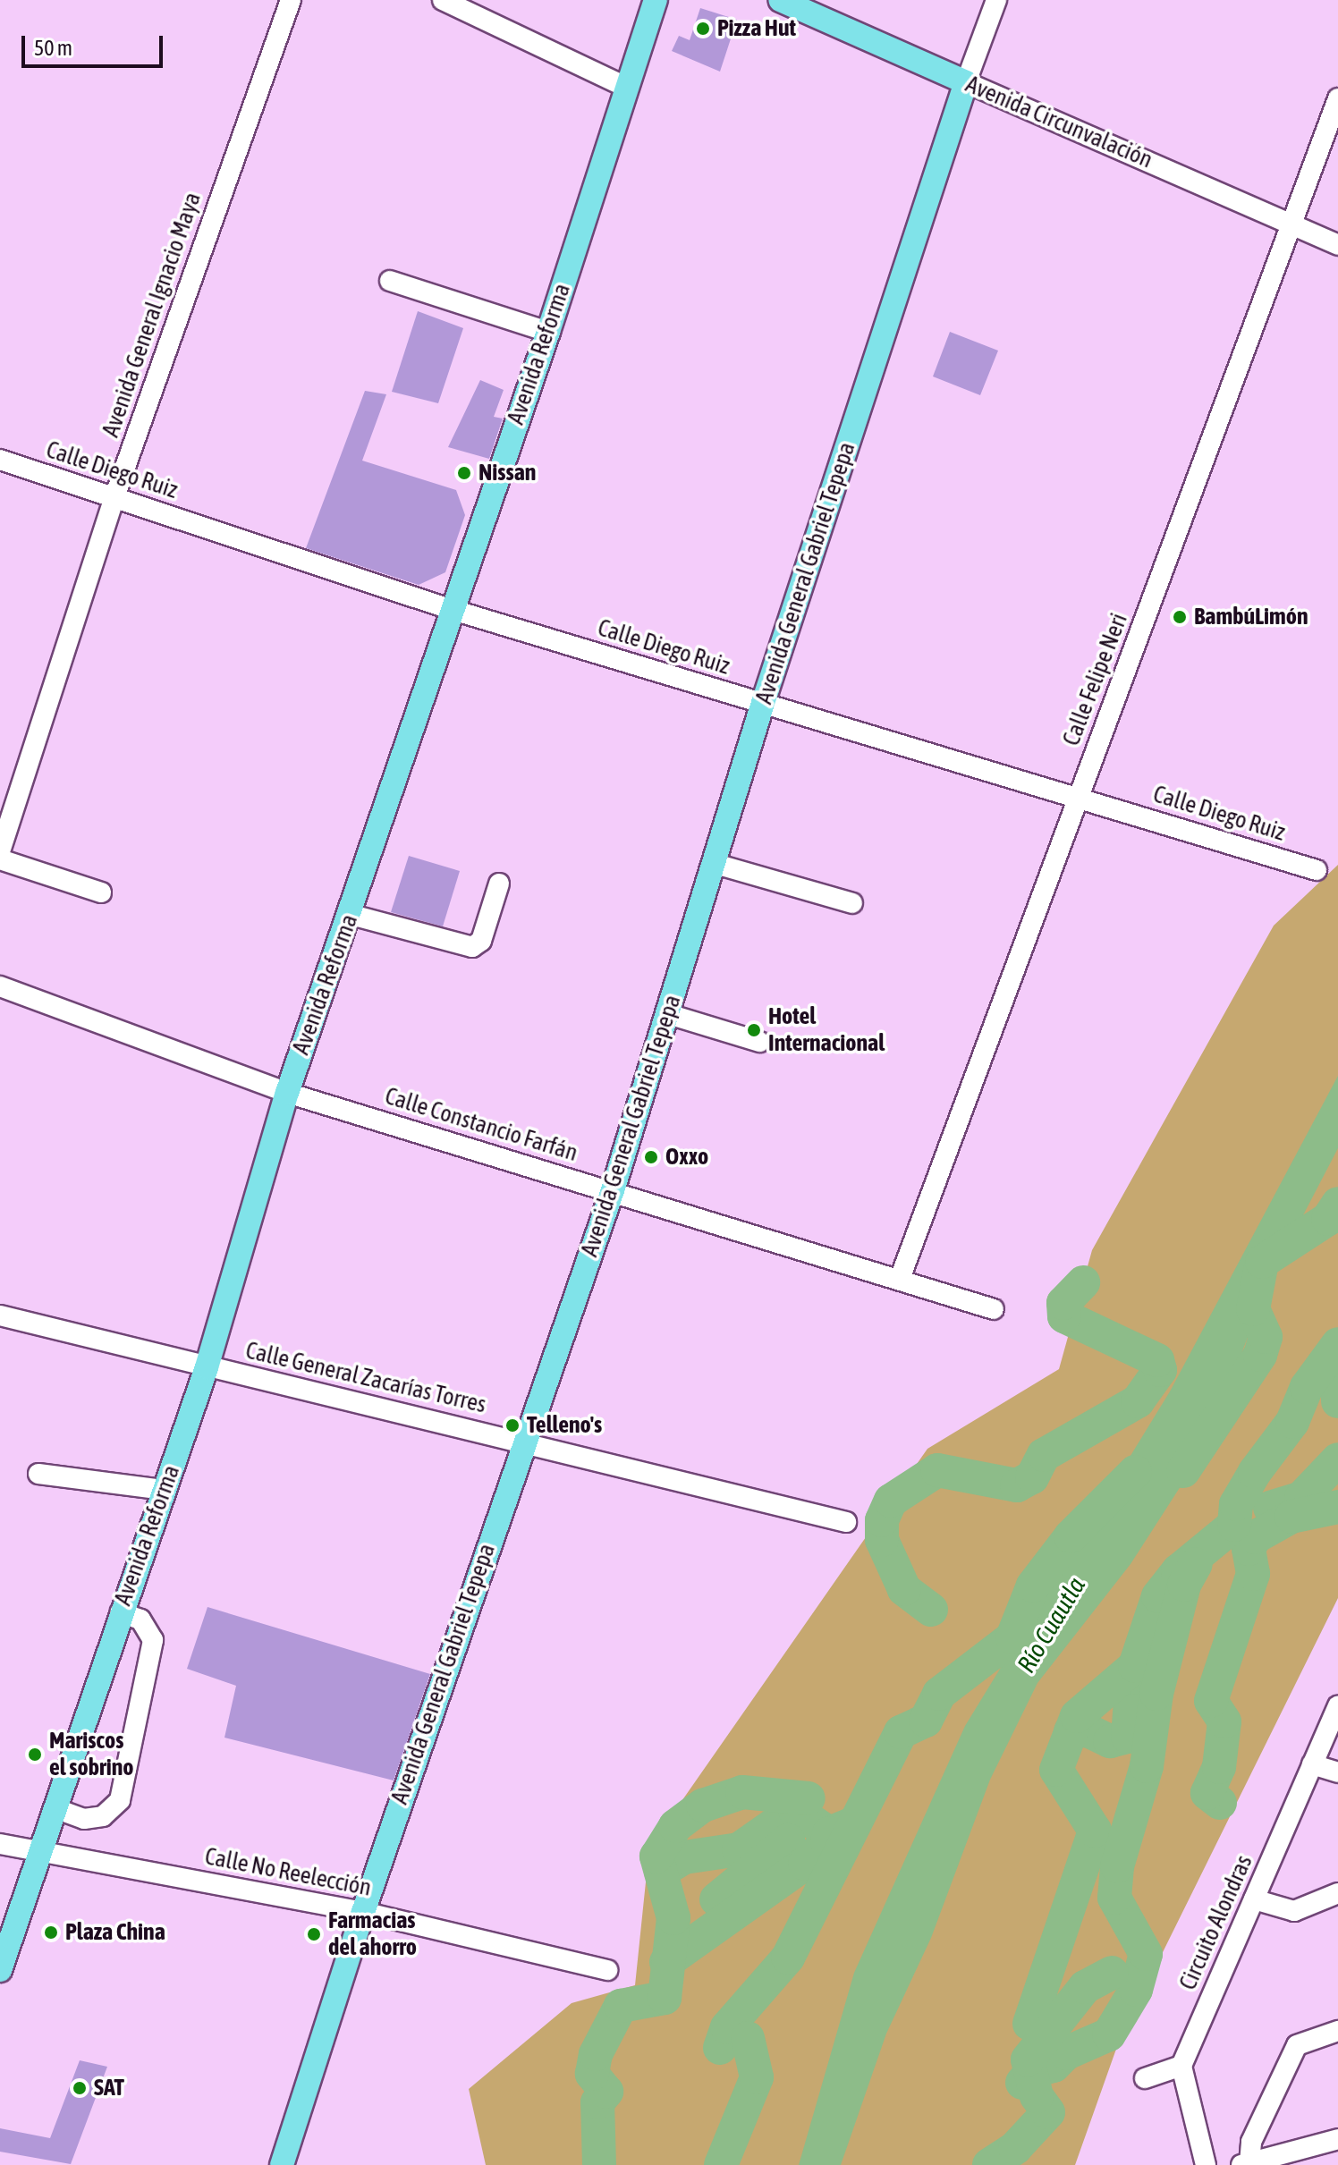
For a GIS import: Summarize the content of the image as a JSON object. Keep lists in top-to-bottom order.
{
  "streets": {
    "main road": ["Avenida Circunvalación", "Avenida Reforma", "Avenida General Gabriel Tepepa"],
    "street": [
      "Avenida General Ignacio Maya",
      "Calle Diego Ruiz",
      "Calle Felipe Neri",
      "Calle Constancio Farfán",
      "Calle General Zacarías Torres",
      "Calle No Reelección",
      "Circuito Alondras"
    ]
  },
  "crossings": [
    ["Avenida Circunvalación", "Avenida General Gabriel Tepepa"],
    ["Avenida Circunvalación", "Calle Felipe Neri"],
    ["Avenida General Ignacio Maya", "Calle Diego Ruiz"],
    ["Avenida Reforma", "Calle Diego Ruiz"],
    ["Avenida Reforma", "Calle Constancio Farfán"],
    ["Avenida Reforma", "Calle General Zacarías Torres"],
    ["Avenida Reforma", "Calle No Reelección"],
    ["Calle Diego Ruiz", "Avenida General Gabriel Tepepa"],
    ["Calle Diego Ruiz", "Calle Felipe Neri"],
    ["Avenida General Gabriel Tepepa", "Calle Constancio Farfán"],
    ["Avenida General Gabriel Tepepa", "Calle General Zacarías Torres"],
    ["Avenida General Gabriel Tepepa", "Calle No Reelección"],
    ["Calle Felipe Neri", "Calle Constancio Farfán"]
  ],
  "water": ["Río Cuautla"],
  "places": [
    "Pizza Hut",
    "Nissan",
    "BambúLimón",
    "Hotel Internacional",
    "Oxxo",
    "Telleno's",
    "Mariscos el sobrino",
    "Plaza China",
    "Farmacias del ahorro",
    "SAT"
  ],
  "scale_bar": "50 m"
}
